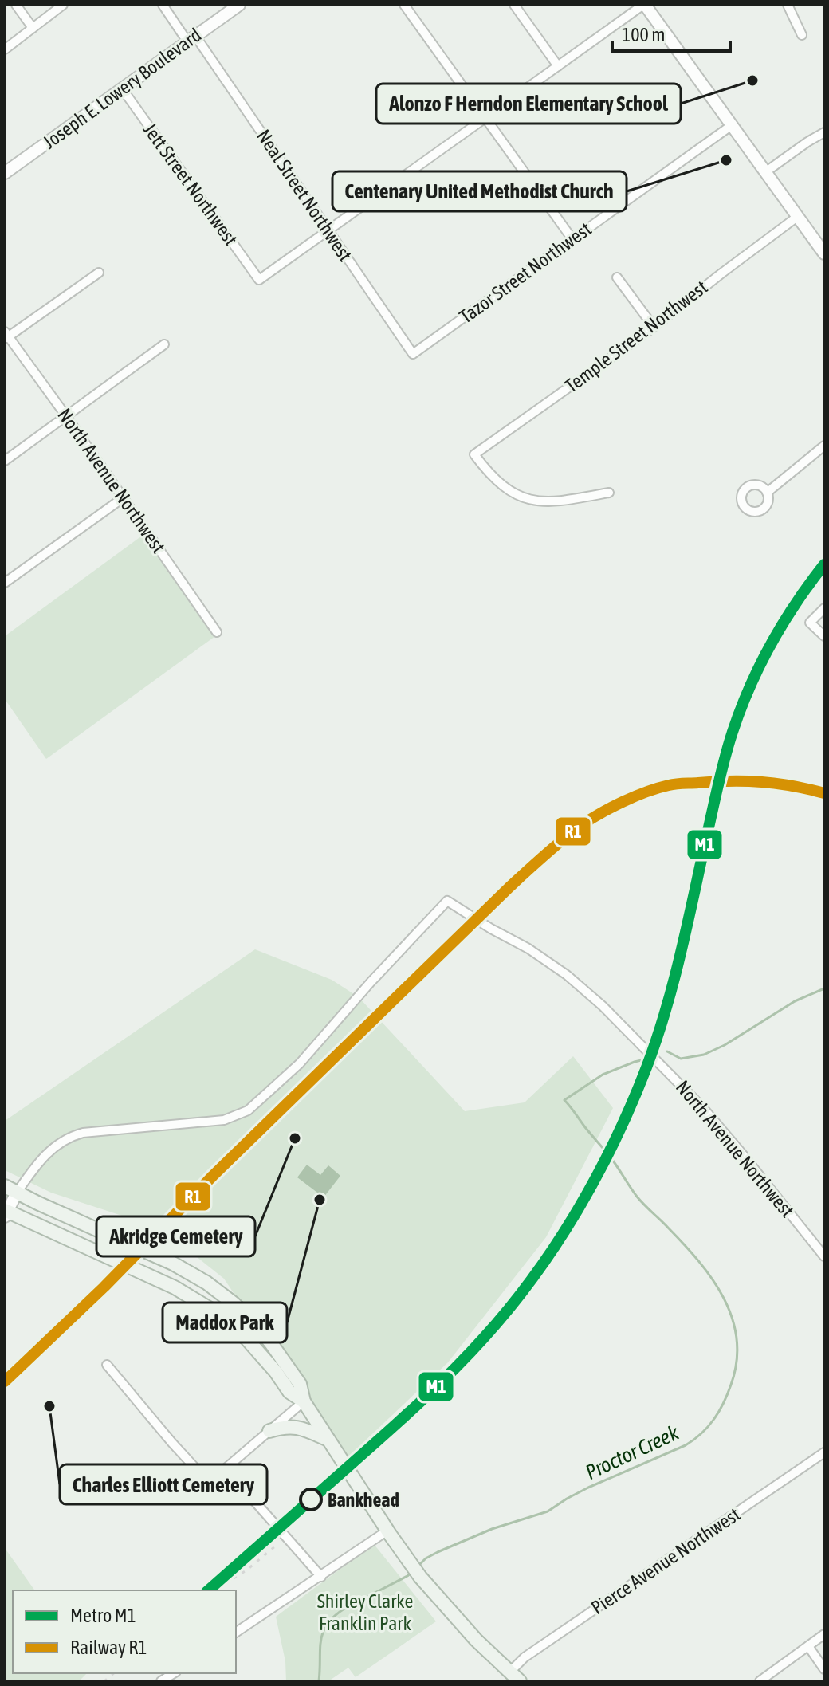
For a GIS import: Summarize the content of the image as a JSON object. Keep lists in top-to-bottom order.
{
  "streets": {
    "main road": ["Joseph E. Lowery Boulevard"],
    "street": [
      "Jett Street Northwest",
      "Neal Street Northwest",
      "Tazor Street Northwest",
      "Temple Street Northwest",
      "North Avenue Northwest",
      "Pierce Avenue Northwest"
    ]
  },
  "crossings": [
    ["Joseph E. Lowery Boulevard", "Jett Street Northwest"],
    ["Joseph E. Lowery Boulevard", "Neal Street Northwest"],
    ["Jett Street Northwest", "Neal Street Northwest"],
    ["Neal Street Northwest", "Tazor Street Northwest"]
  ],
  "water": ["Proctor Creek"],
  "parks": ["Shirley Clarke Franklin Park"],
  "places": [
    "Alonzo F Herndon Elementary School",
    "Centenary United Methodist Church",
    "Akridge Cemetery",
    "Maddox Park",
    "Charles Elliott Cemetery",
    "Bankhead"
  ],
  "lines": ["metro line M1", "rail line R1"],
  "legend": ["Metro M1", "Railway R1"],
  "scale_bar": "100 m"
}
